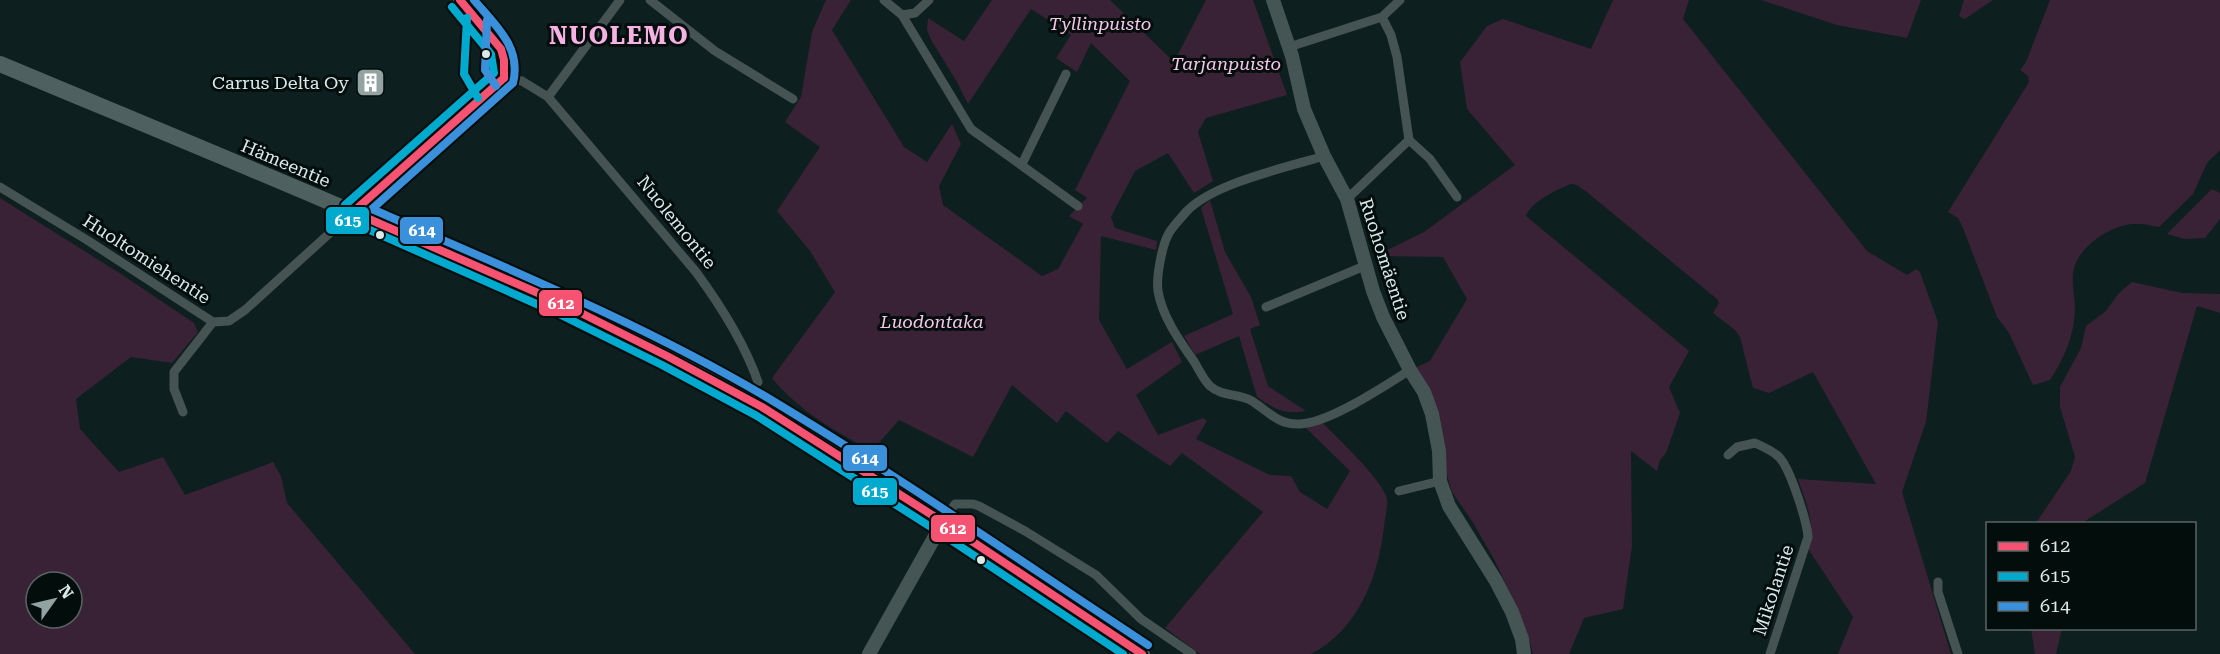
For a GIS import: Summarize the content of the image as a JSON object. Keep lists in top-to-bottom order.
{
  "streets": {
    "highway": ["Hämeentie"],
    "street": [
      "Nuolemontie",
      "Huoltomiehentie",
      "Ruohomäentie",
      "Mikolantie"
    ]
  },
  "crossings": [
    ["Hämeentie", "Huoltomiehentie"]
  ],
  "districts": ["NUOLEMO"],
  "parks": ["Tyllinpuisto", "Tarjanpuisto", "Luodontaka"],
  "places": {
    "building": ["Carrus Delta Oy"]
  },
  "lines": ["transit line 612", "transit line 614", "transit line 615"],
  "legend": ["612", "615", "614"],
  "north": "top right"
}
